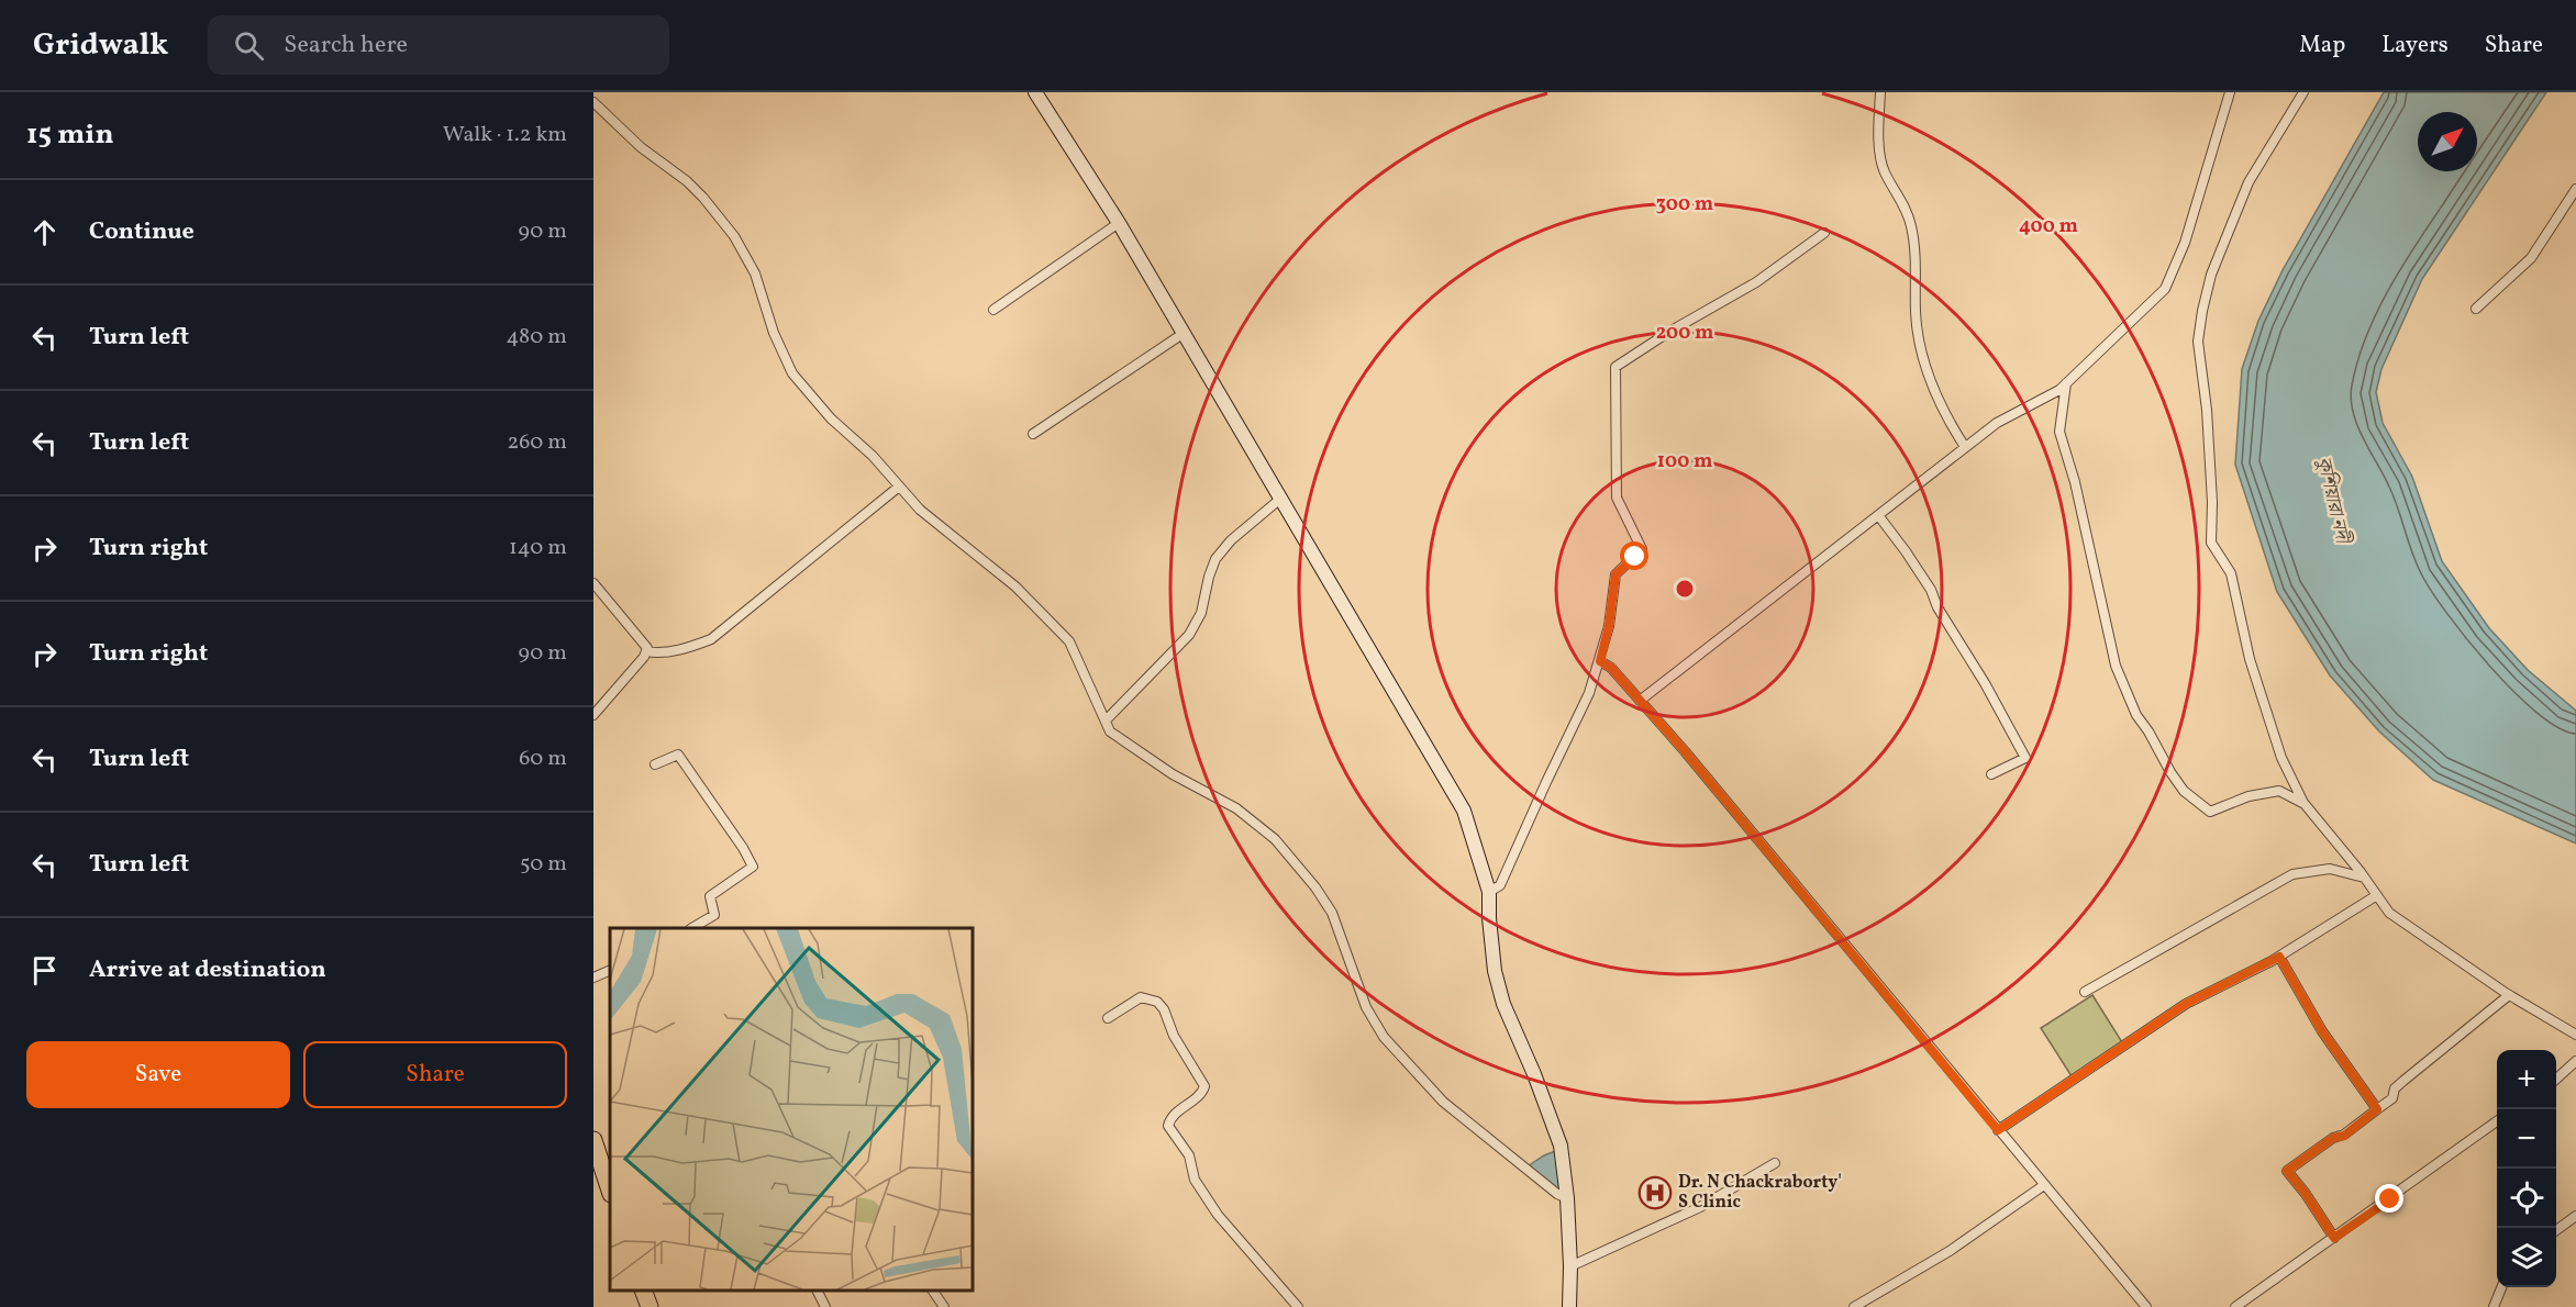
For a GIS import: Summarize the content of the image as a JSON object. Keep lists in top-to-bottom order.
{
  "water": ["কুশিয়ারা নদী"],
  "places": {
    "hospital": ["Dr. N Chackraborty' S Clinic"]
  },
  "north": "top right",
  "page": {
    "header": "Gridwalk",
    "search": "Search here",
    "nav": ["Map", "Layers", "Share"],
    "heading": ["15 min", "Walk · 1.2 km"],
    "list": [
      ["Continue", "90 m"],
      ["Turn left", "480 m"],
      ["Turn left", "260 m"],
      ["Turn right", "140 m"],
      ["Turn right", "90 m"],
      ["Turn left", "60 m"],
      ["Turn left", "50 m"],
      "Arrive at destination"
    ],
    "buttons": ["Save", "Share"],
    "map_buttons": ["+", "−"]
  },
  "rings": [
    "300 m",
    "400 m",
    "200 m",
    "100 m"
  ]
}
